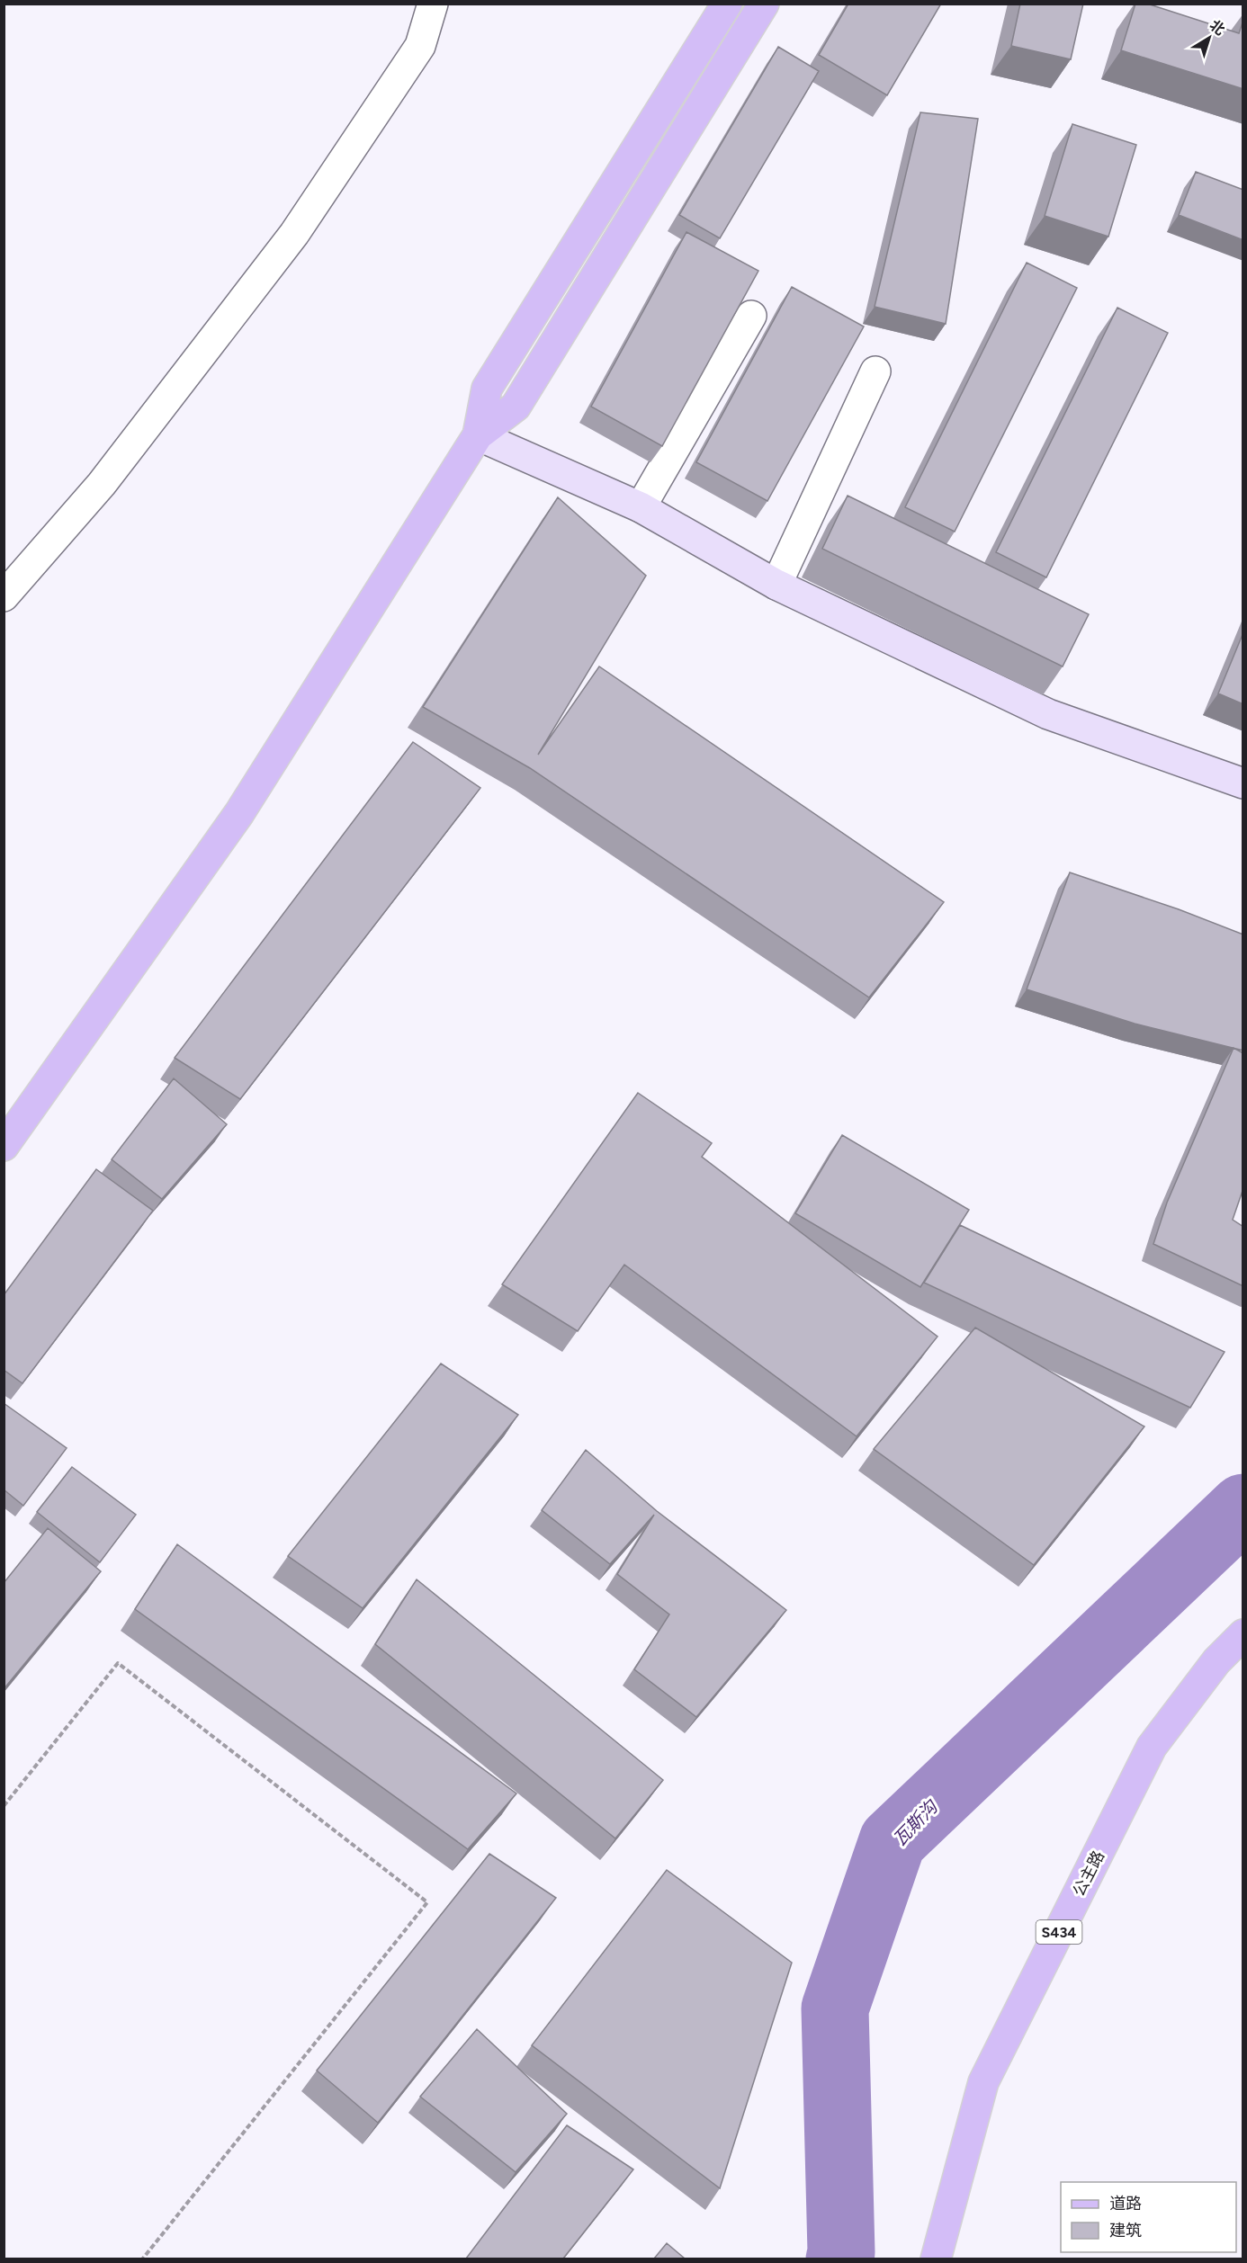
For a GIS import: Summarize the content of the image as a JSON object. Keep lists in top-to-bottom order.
{
  "streets": {
    "main road": ["公主路", "S434"]
  },
  "water": ["瓦斯沟"],
  "legend": ["道路", "建筑"],
  "north": "top right"
}
